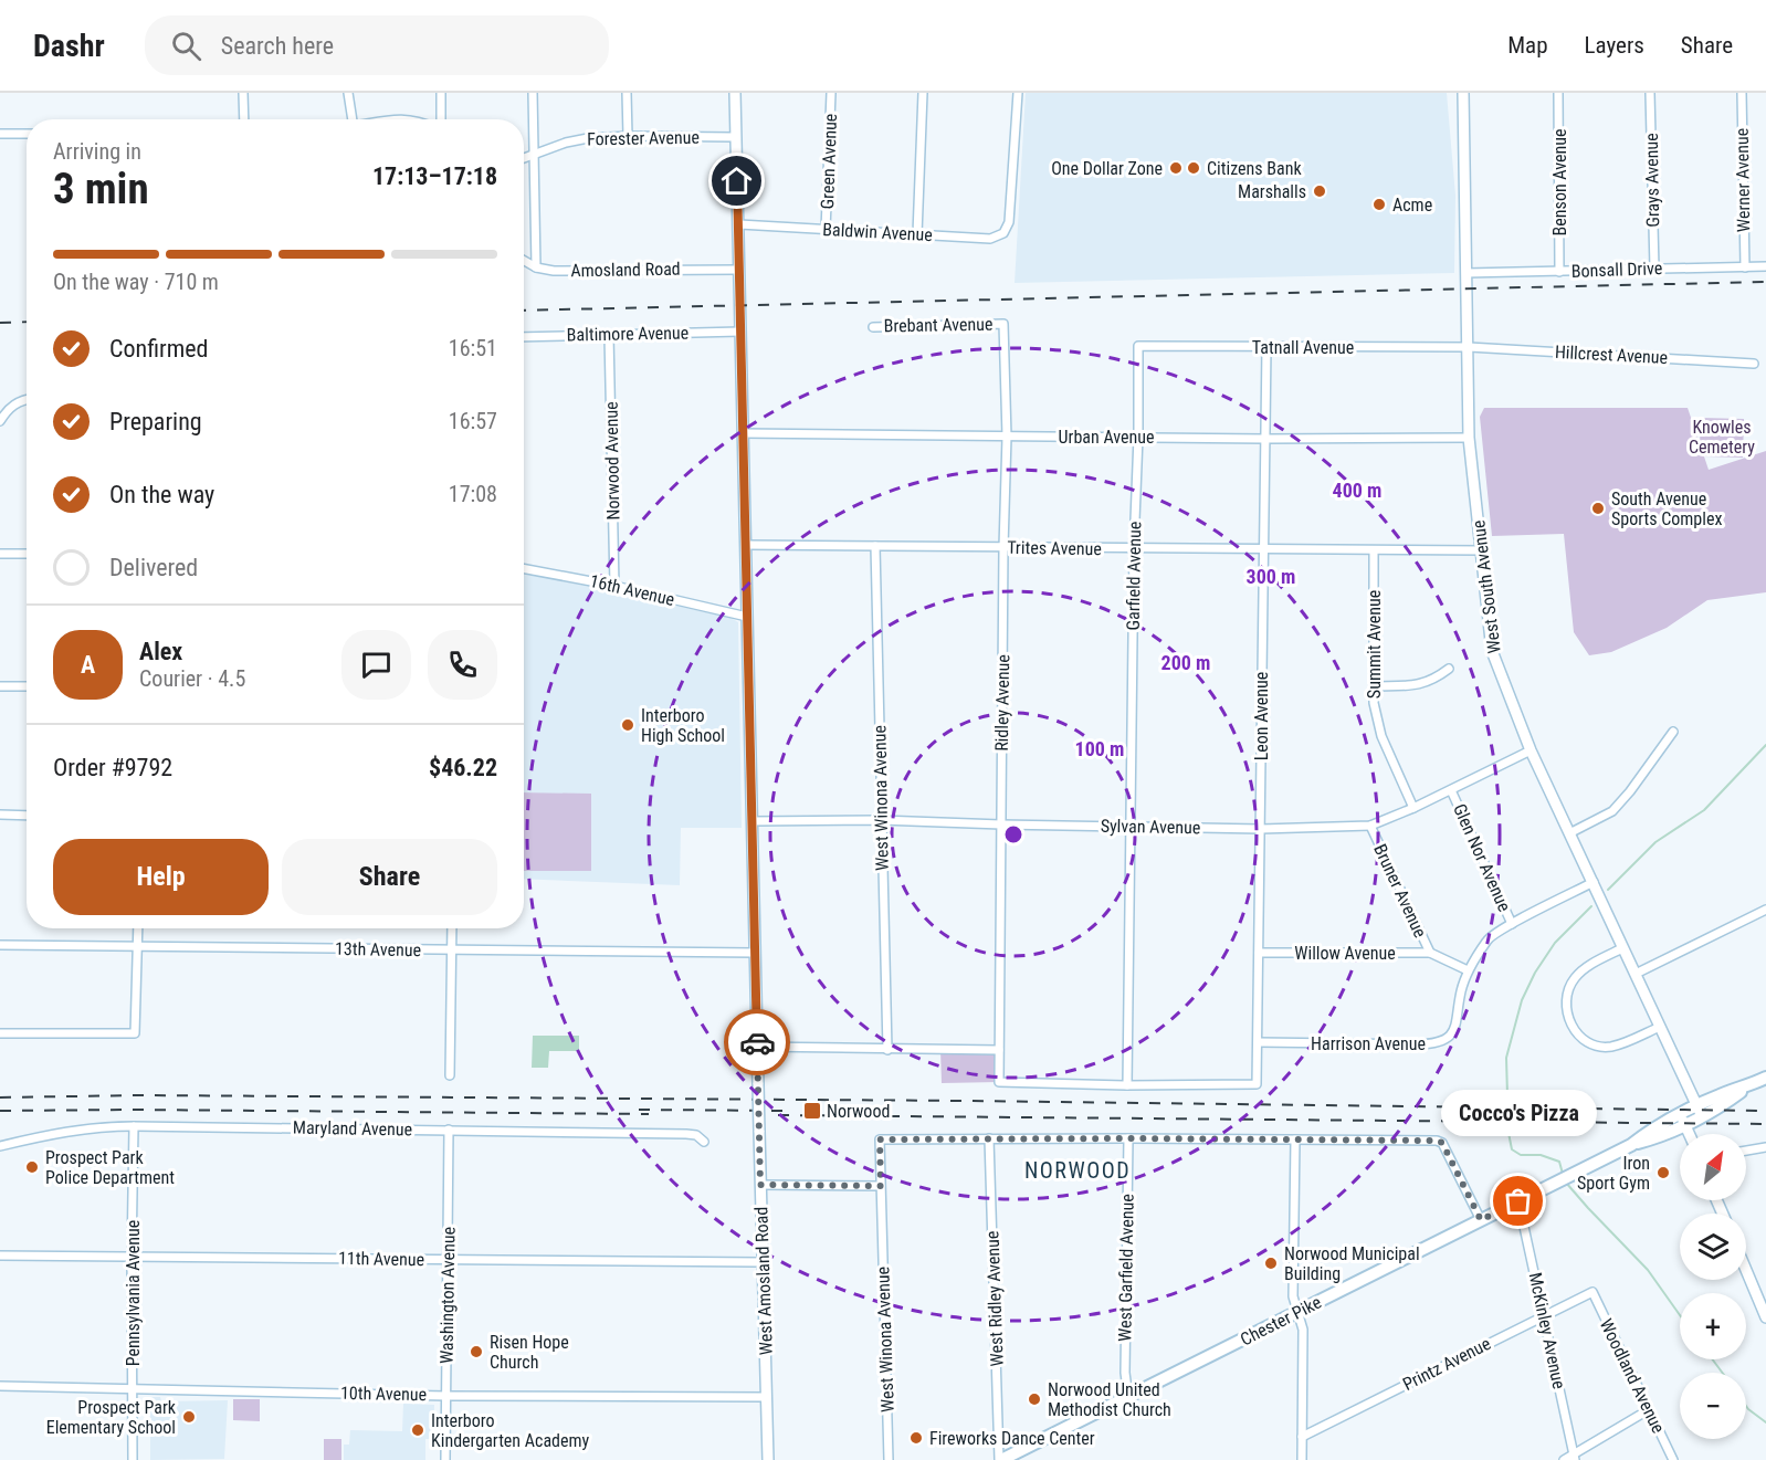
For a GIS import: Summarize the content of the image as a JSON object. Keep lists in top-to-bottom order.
{
  "streets": {
    "main road": ["Chester Pike"],
    "street": [
      "Forester Avenue",
      "Green Avenue",
      "Grays Avenue",
      "Werner Avenue",
      "Benson Avenue",
      "Baldwin Avenue",
      "Amosland Road",
      "Bonsall Drive",
      "Brebant Avenue",
      "Baltimore Avenue",
      "Tatnall Avenue",
      "Hillcrest Avenue",
      "Urban Avenue",
      "Norwood Avenue",
      "Trites Avenue",
      "Garfield Avenue",
      "West South Avenue",
      "16th Avenue",
      "Summit Avenue",
      "Ridley Avenue",
      "Leon Avenue",
      "West Winona Avenue",
      "Sylvan Avenue",
      "Glen Nor Avenue",
      "Bruner Avenue",
      "13th Avenue",
      "Willow Avenue",
      "Harrison Avenue",
      "Maryland Avenue",
      "11th Avenue",
      "West Garfield Avenue",
      "West Amosland Road",
      "Pennsylvania Avenue",
      "Washington Avenue",
      "West Ridley Avenue",
      "McKinley Avenue",
      "Printz Avenue",
      "Woodland Avenue",
      "10th Avenue"
    ]
  },
  "crossings": [
    ["Forester Avenue", "West Amosland Road"],
    ["Green Avenue", "Baldwin Avenue"],
    ["Grays Avenue", "Bonsall Drive"],
    ["Werner Avenue", "Bonsall Drive"],
    ["Benson Avenue", "Bonsall Drive"],
    ["Baldwin Avenue", "West Amosland Road"],
    ["Amosland Road", "West Amosland Road"],
    ["Bonsall Drive", "West South Avenue"],
    ["Brebant Avenue", "Ridley Avenue"],
    ["Baltimore Avenue", "Norwood Avenue"],
    ["Baltimore Avenue", "West Amosland Road"],
    ["Tatnall Avenue", "Hillcrest Avenue"],
    ["Tatnall Avenue", "Garfield Avenue"],
    ["Tatnall Avenue", "West South Avenue"],
    ["Tatnall Avenue", "Leon Avenue"],
    ["Hillcrest Avenue", "West South Avenue"],
    ["Urban Avenue", "Garfield Avenue"],
    ["Urban Avenue", "West South Avenue"],
    ["Urban Avenue", "Ridley Avenue"],
    ["Urban Avenue", "Leon Avenue"],
    ["Urban Avenue", "West Amosland Road"],
    ["Norwood Avenue", "16th Avenue"],
    ["Trites Avenue", "Garfield Avenue"],
    ["Trites Avenue", "West South Avenue"],
    ["Trites Avenue", "Summit Avenue"],
    ["Trites Avenue", "Ridley Avenue"],
    ["Trites Avenue", "Leon Avenue"],
    ["Trites Avenue", "West Winona Avenue"],
    ["Trites Avenue", "West Amosland Road"],
    ["Garfield Avenue", "Ridley Avenue"],
    ["Garfield Avenue", "Leon Avenue"],
    ["Garfield Avenue", "Sylvan Avenue"],
    ["West South Avenue", "Sylvan Avenue"],
    ["West South Avenue", "Harrison Avenue"],
    ["West South Avenue", "Chester Pike"],
    ["16th Avenue", "West Amosland Road"],
    ["Summit Avenue", "Sylvan Avenue"],
    ["Ridley Avenue", "Leon Avenue"],
    ["Ridley Avenue", "Sylvan Avenue"],
    ["Leon Avenue", "Sylvan Avenue"],
    ["Leon Avenue", "Willow Avenue"],
    ["Leon Avenue", "Harrison Avenue"],
    ["West Winona Avenue", "Sylvan Avenue"],
    ["West Winona Avenue", "West Ridley Avenue"],
    ["Sylvan Avenue", "Glen Nor Avenue"],
    ["Sylvan Avenue", "Bruner Avenue"],
    ["Sylvan Avenue", "West Amosland Road"],
    ["Glen Nor Avenue", "Harrison Avenue"],
    ["Bruner Avenue", "Willow Avenue"],
    ["Bruner Avenue", "Harrison Avenue"],
    ["13th Avenue", "West Amosland Road"],
    ["Maryland Avenue", "Pennsylvania Avenue"],
    ["Maryland Avenue", "Washington Avenue"],
    ["11th Avenue", "West Amosland Road"],
    ["11th Avenue", "Pennsylvania Avenue"],
    ["11th Avenue", "Washington Avenue"],
    ["West Garfield Avenue", "Chester Pike"],
    ["West Amosland Road", "10th Avenue"],
    ["Pennsylvania Avenue", "10th Avenue"],
    ["Washington Avenue", "10th Avenue"],
    ["West Ridley Avenue", "Chester Pike"],
    ["Chester Pike", "McKinley Avenue"],
    ["McKinley Avenue", "Printz Avenue"],
    ["Printz Avenue", "Woodland Avenue"]
  ],
  "districts": ["NORWOOD"],
  "parks": ["Knowles Cemetery"],
  "places": {
    "other": [
      "One Dollar Zone",
      "Citizens Bank",
      "Marshalls",
      "Acme",
      "South Avenue Sports Complex",
      "Interboro High School",
      "Prospect Park Police Department",
      "Iron Sport Gym",
      "Cocco's Pizza",
      "Norwood Municipal Building",
      "Risen Hope Church",
      "Norwood United Methodist Church",
      "Prospect Park Elementary School",
      "Interboro Kindergarten Academy",
      "Fireworks Dance Center"
    ],
    "transit": ["Norwood"]
  },
  "north": "top right",
  "page": {
    "header": "Dashr",
    "search": "Search here",
    "nav": ["Map", "Layers", "Share"],
    "heading": ["3 min", "Arriving in", "17:13–17:18"],
    "panel": [
      "Alex",
      "Courier · 4.5",
      "Order #9792",
      "$46.22"
    ],
    "bar": "On the way · 710 m",
    "list": [
      ["Confirmed", "16:51"],
      ["Preparing", "16:57"],
      ["On the way", "17:08"],
      "Delivered"
    ],
    "round": "A",
    "buttons": ["Help", "Share"],
    "bubble": "Cocco's Pizza",
    "map_buttons": ["+", "−"]
  },
  "rings": [
    "400 m",
    "300 m",
    "200 m",
    "100 m"
  ]
}
